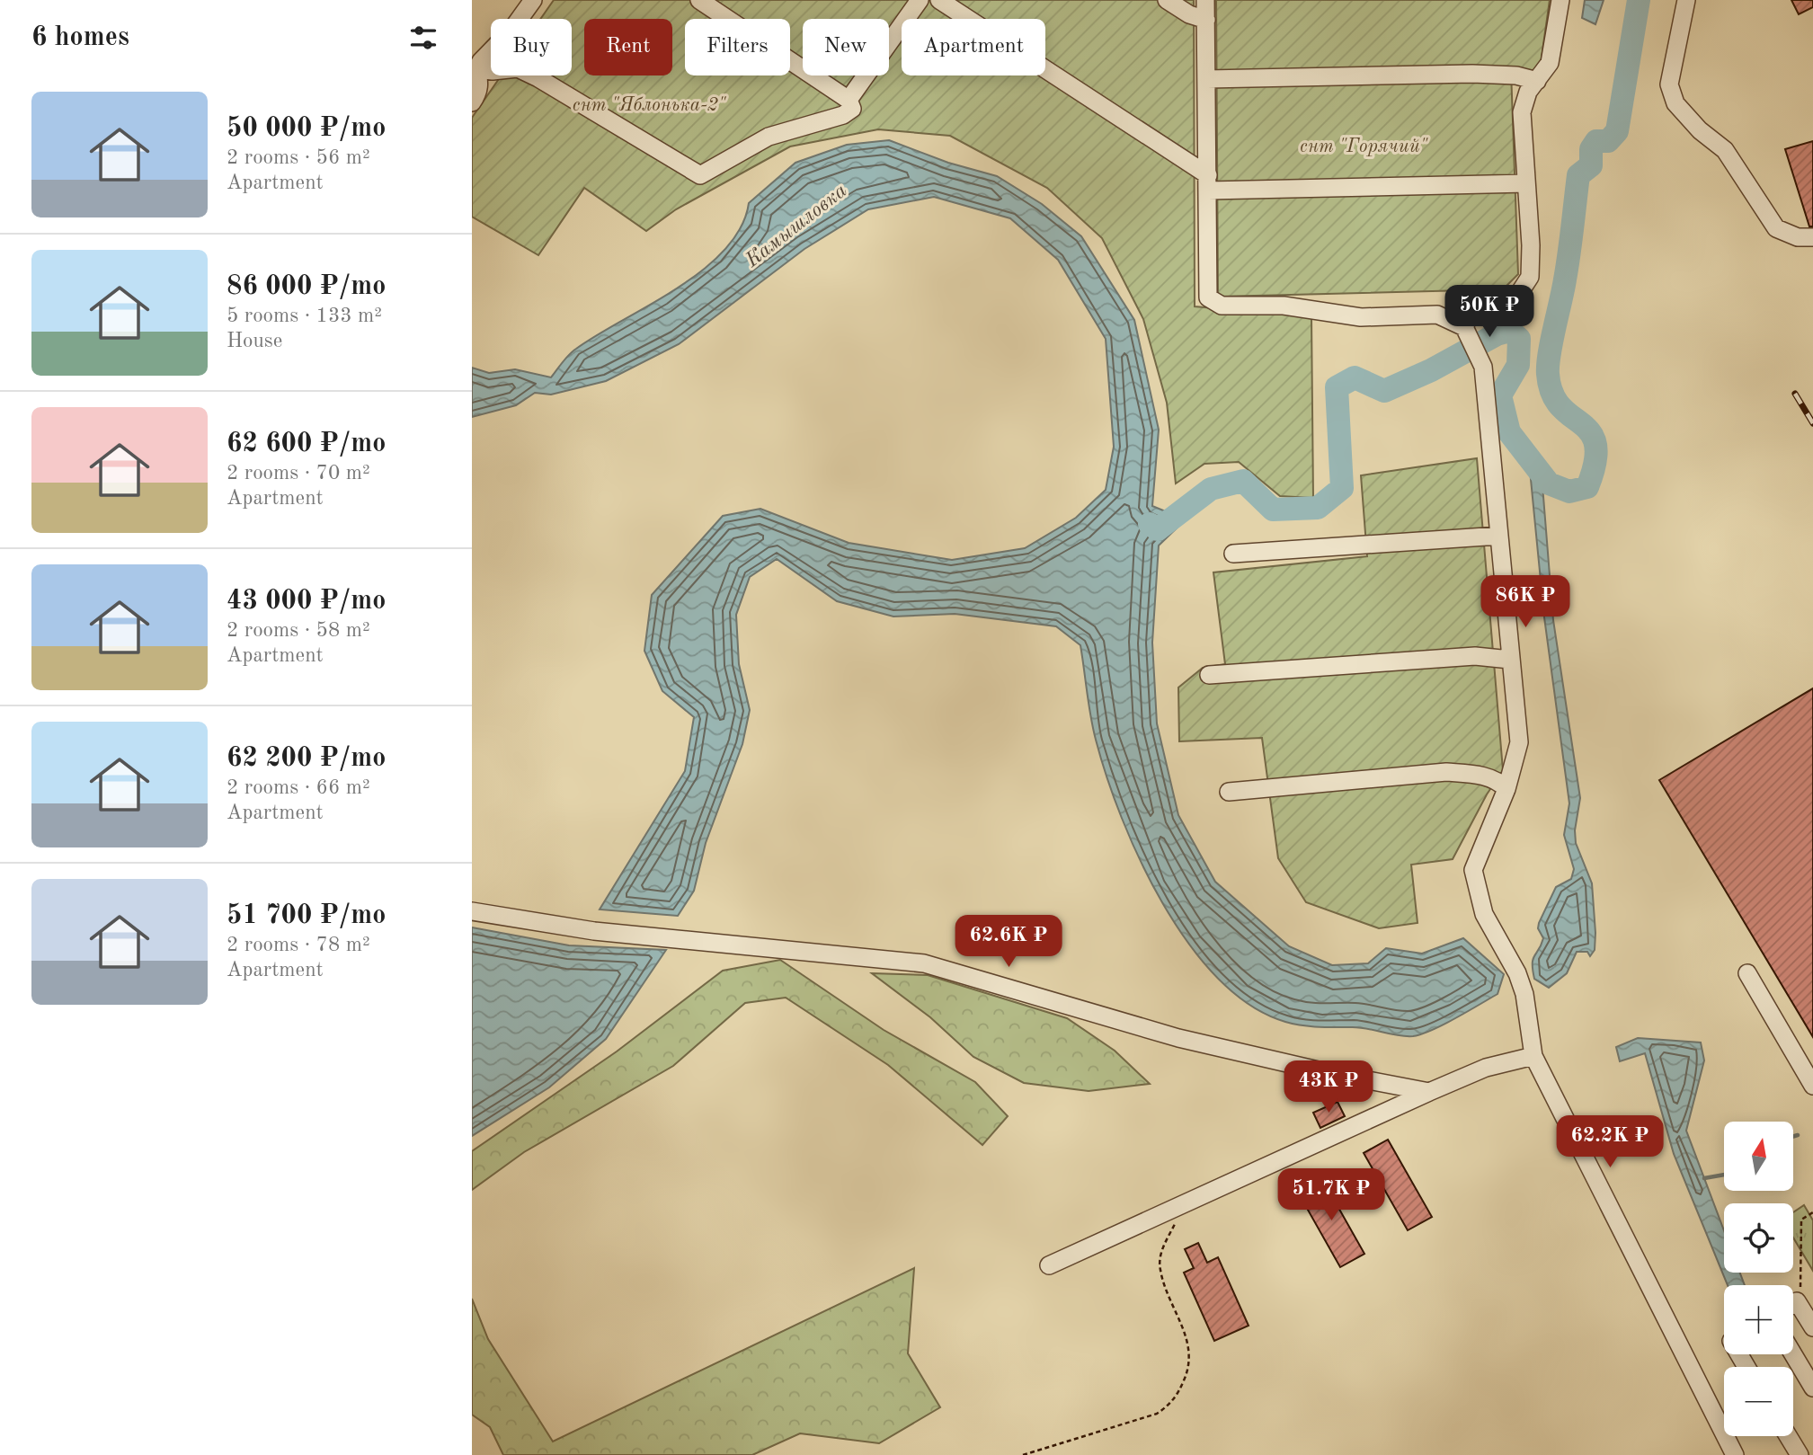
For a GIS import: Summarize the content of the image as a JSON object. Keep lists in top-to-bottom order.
{
  "water": ["Камышловка"],
  "parks": ["снт \"Яблонька-2\"", "снт \"Горячий\""],
  "north": "top",
  "page": {
    "heading": "6 homes",
    "chip": [
      "Buy",
      "Rent",
      "Filters",
      "New",
      "Apartment"
    ],
    "list": [
      {
        "name": "50 000 ₽/mo",
        "note": "2 rooms · 56 m² · Apartment"
      },
      {
        "name": "86 000 ₽/mo",
        "note": "5 rooms · 133 m² · House"
      },
      {
        "name": "62 600 ₽/mo",
        "note": "2 rooms · 70 m² · Apartment"
      },
      {
        "name": "43 000 ₽/mo",
        "note": "2 rooms · 58 m² · Apartment"
      },
      {
        "name": "62 200 ₽/mo",
        "note": "2 rooms · 66 m² · Apartment"
      },
      {
        "name": "51 700 ₽/mo",
        "note": "2 rooms · 78 m² · Apartment"
      }
    ],
    "price": [
      "50K ₽",
      "86K ₽",
      "62.6K ₽",
      "43K ₽",
      "62.2K ₽",
      "51.7K ₽"
    ],
    "map_buttons": ["+", "−"]
  }
}
